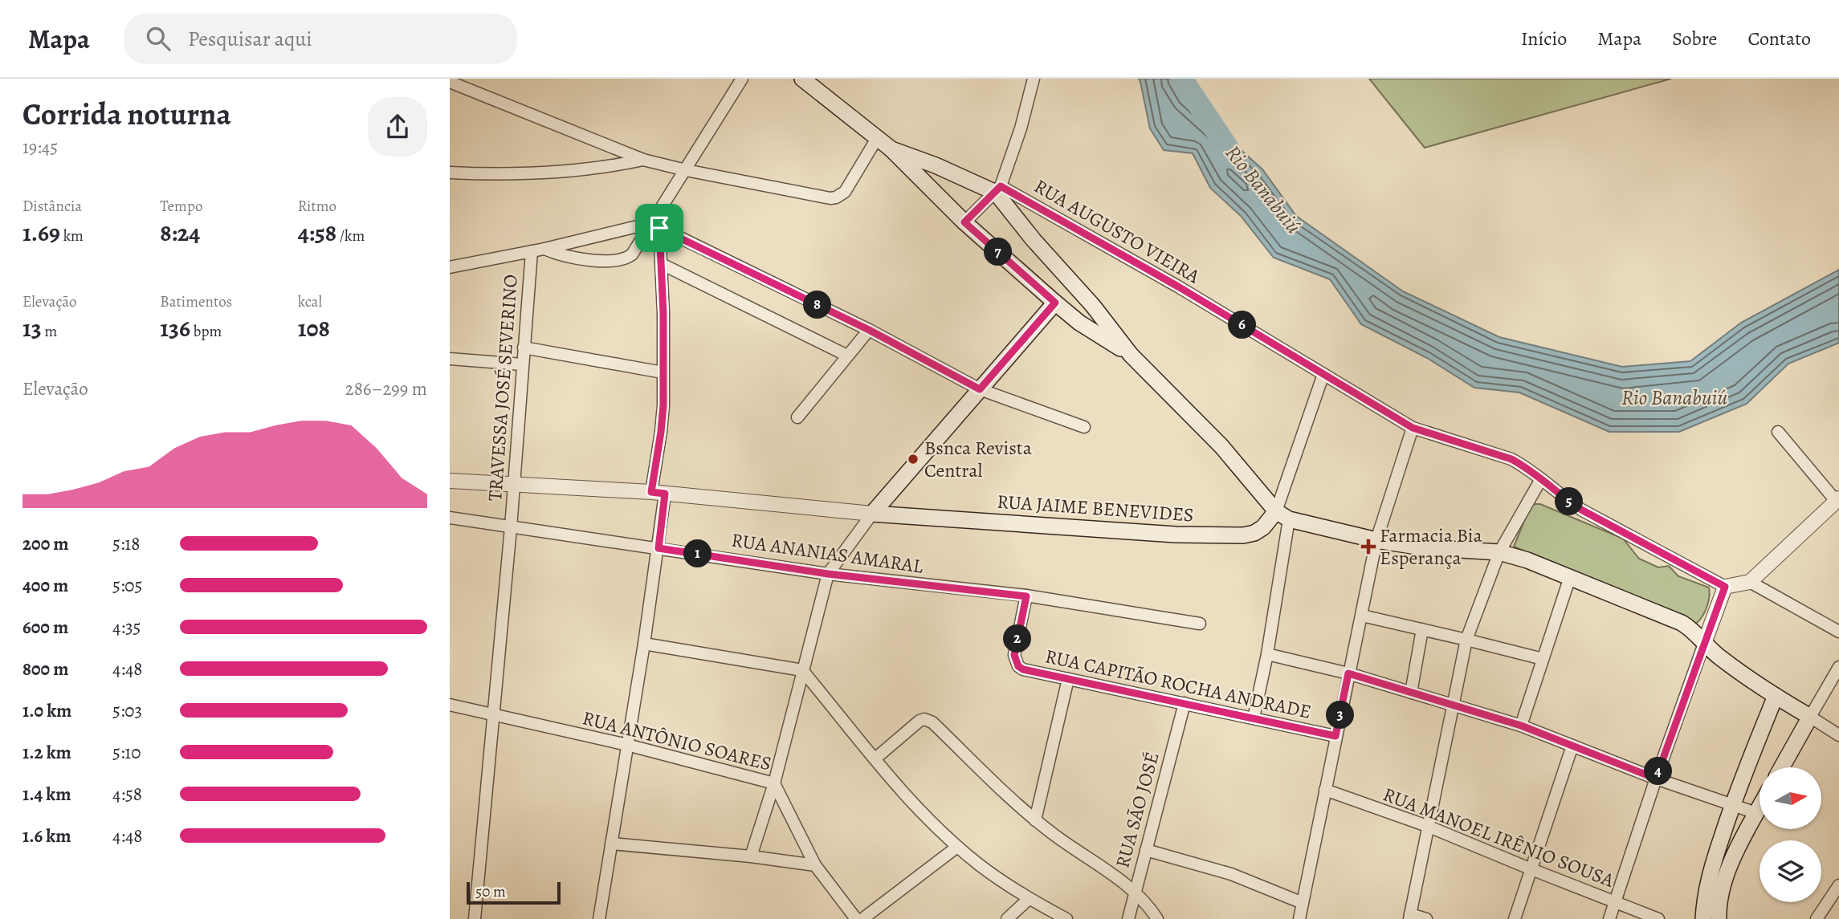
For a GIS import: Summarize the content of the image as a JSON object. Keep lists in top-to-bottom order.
{
  "streets": {
    "main road": ["RUA JAIME BENEVIDES"],
    "street": [
      "RUA AUGUSTO VIEIRA",
      "TRAVESSA JOSÉ SEVERINO",
      "RUA ANANIAS AMARAL",
      "RUA CAPITÃO ROCHA ANDRADE",
      "RUA ANTÔNIO SOARES",
      "RUA SÃO JOSÉ",
      "RUA MANOEL IRÊNIO SOUSA"
    ]
  },
  "crossings": [
    ["TRAVESSA JOSÉ SEVERINO", "RUA JAIME BENEVIDES"],
    ["TRAVESSA JOSÉ SEVERINO", "RUA ANANIAS AMARAL"],
    ["TRAVESSA JOSÉ SEVERINO", "RUA ANTÔNIO SOARES"],
    ["RUA ANANIAS AMARAL", "RUA CAPITÃO ROCHA ANDRADE"],
    ["RUA CAPITÃO ROCHA ANDRADE", "RUA SÃO JOSÉ"]
  ],
  "water": ["Rio Banabuiú"],
  "places": {
    "other": ["Bsnca Revista Central"],
    "health": ["Farmacia Bia Esperança"]
  },
  "scale_bar": "50 m",
  "north": "right",
  "page": {
    "header": "Mapa",
    "search": "Pesquisar aqui",
    "nav": [
      "Início",
      "Mapa",
      "Sobre",
      "Contato"
    ],
    "heading": ["Corrida noturna", "19:45"],
    "stats": [
      ["Distância", "1.69 km"],
      ["Tempo", "8:24"],
      ["Ritmo", "4:58 /km"],
      ["Elevação", "13 m"],
      ["Batimentos", "136 bpm"],
      ["kcal", "108"]
    ],
    "pins": [
      "7",
      "8",
      "6",
      "5",
      "1",
      "2",
      "3",
      "4"
    ],
    "chart": ["Elevação", "286–299 m"],
    "list": [
      {
        "name": "200 m",
        "note": "5:18"
      },
      {
        "name": "400 m",
        "note": "5:05"
      },
      {
        "name": "600 m",
        "note": "4:35"
      },
      {
        "name": "800 m",
        "note": "4:48"
      },
      {
        "name": "1.0 km",
        "note": "5:03"
      },
      {
        "name": "1.2 km",
        "note": "5:10"
      },
      {
        "name": "1.4 km",
        "note": "4:58"
      },
      {
        "name": "1.6 km",
        "note": "4:48"
      }
    ],
    "scale": "50 m"
  }
}
